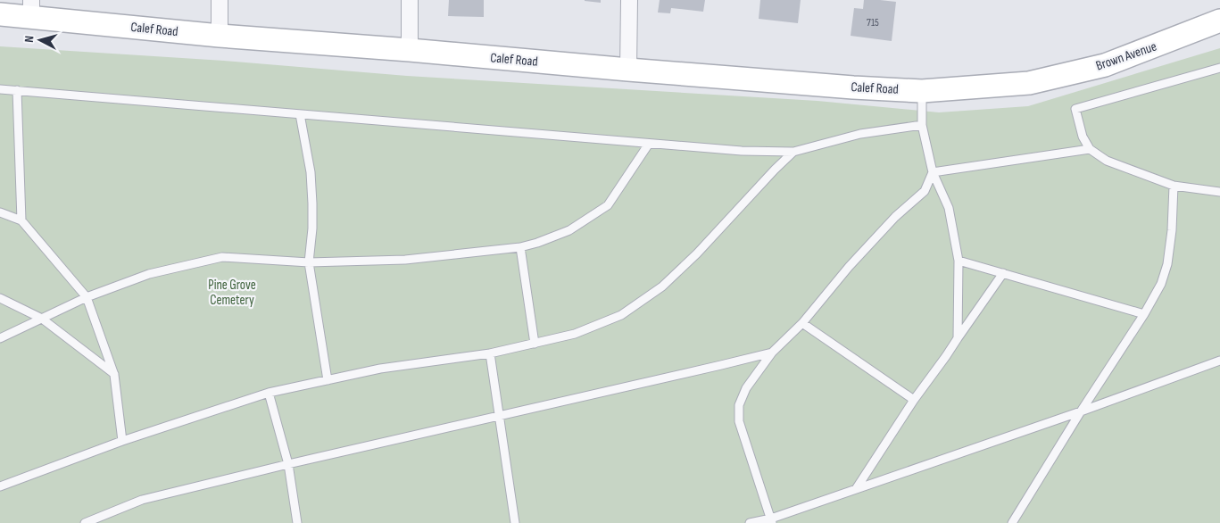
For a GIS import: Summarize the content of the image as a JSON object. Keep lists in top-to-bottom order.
{
  "streets": {
    "main road": ["Calef Road", "Brown Avenue"]
  },
  "crossings": [
    ["Calef Road", "Brown Avenue"]
  ],
  "parks": ["Pine Grove Cemetery"],
  "house_numbers": ["715"],
  "north": "left"
}
